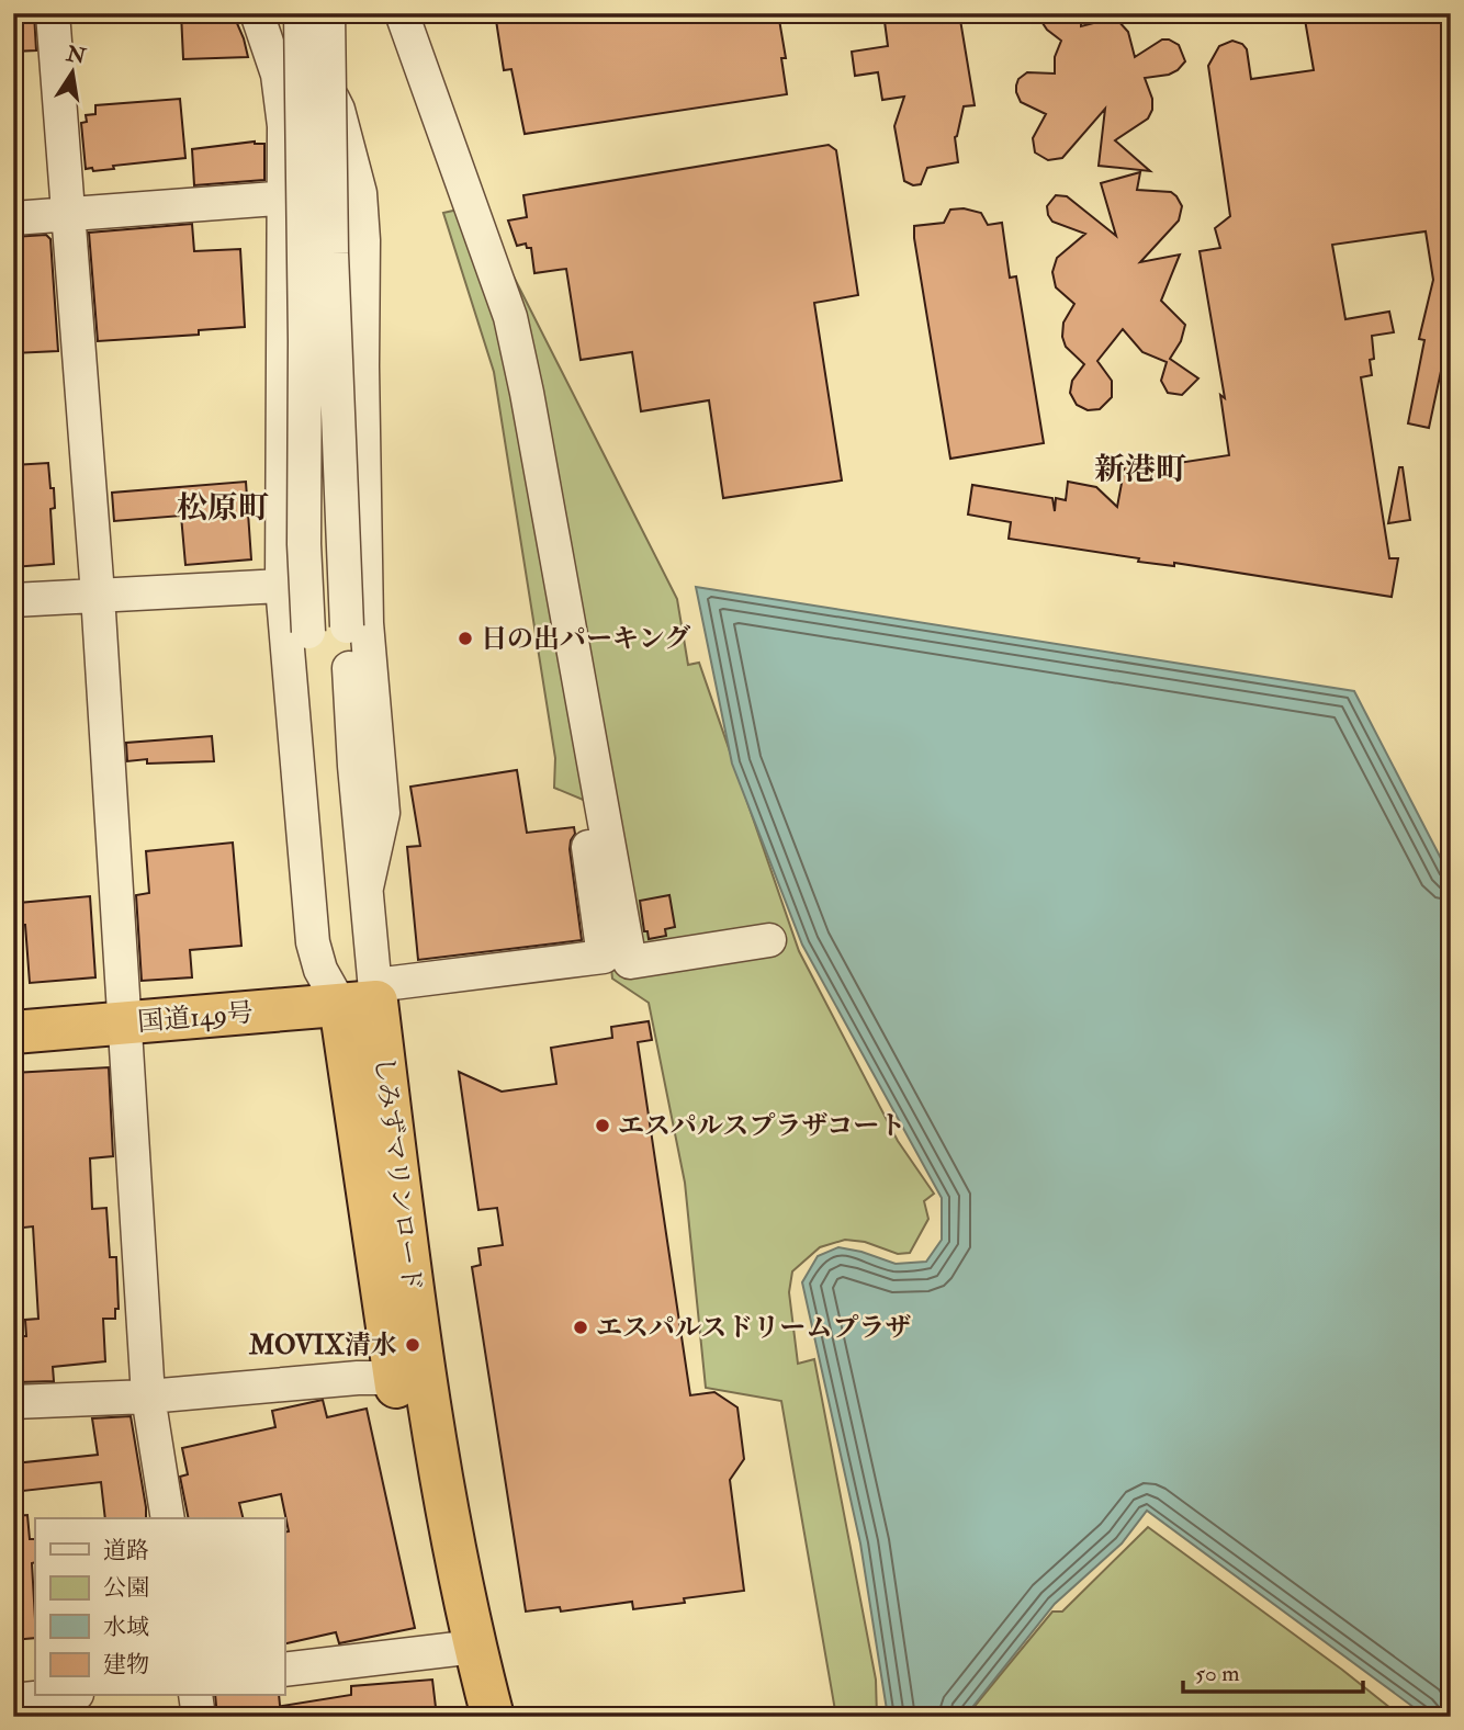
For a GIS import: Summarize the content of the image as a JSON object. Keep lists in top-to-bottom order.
{
  "streets": {
    "highway": ["国道149号", "しみずマリンロード"]
  },
  "crossings": [
    ["国道149号", "しみずマリンロード"]
  ],
  "districts": ["新港町", "松原町"],
  "places": [
    "日の出パーキング",
    "エスパルスプラザコート",
    "エスパルスドリームプラザ",
    "MOVIX清水"
  ],
  "legend": [
    "道路",
    "公園",
    "水域",
    "建物"
  ],
  "scale_bar": "50 m",
  "north": "top"
}
